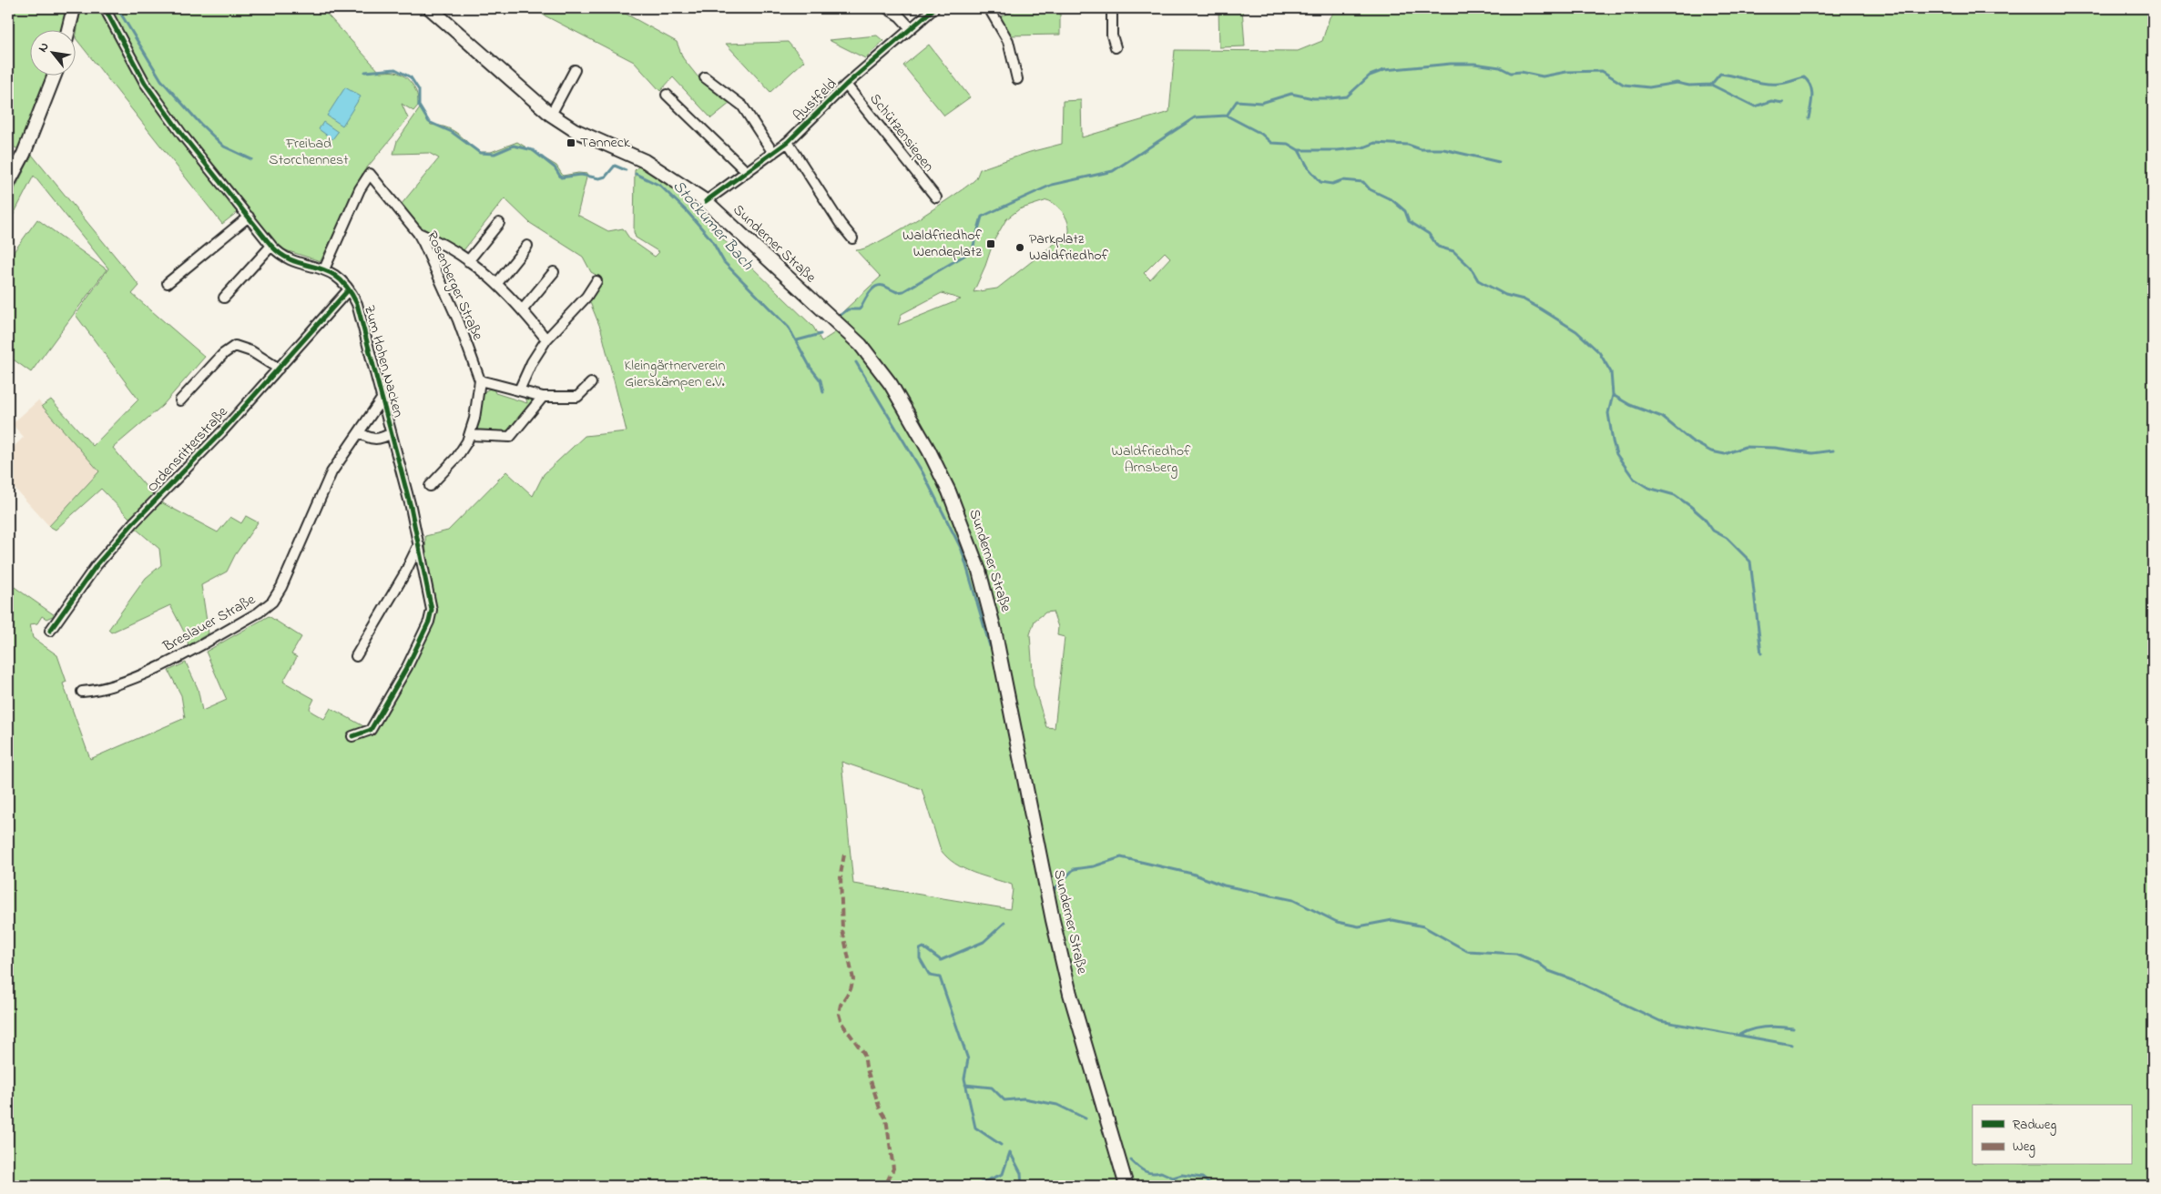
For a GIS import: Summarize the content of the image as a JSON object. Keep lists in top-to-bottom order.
{
  "streets": {
    "main road": ["Sunderner Straße"],
    "street": [
      "Austfeld",
      "Schützensiepen",
      "Rosenberger Straße",
      "Zum Hohen Nacken",
      "Ordensritterstraße",
      "Breslauer Straße"
    ]
  },
  "crossings": [
    ["Austfeld", "Schützensiepen"],
    ["Austfeld", "Sunderner Straße"],
    ["Rosenberger Straße", "Zum Hohen Nacken"],
    ["Zum Hohen Nacken", "Ordensritterstraße"],
    ["Zum Hohen Nacken", "Breslauer Straße"]
  ],
  "water": ["Stockumer Bach"],
  "parks": ["Freibad Storchennest", "Kleingärtnerverein Gierskämpen e.V.", "Waldfriedhof Arnsberg"],
  "places": {
    "transit": ["Tanneck", "Waldfriedhof Wendeplatz"],
    "other": ["Parkplatz Waldfriedhof"]
  },
  "legend": ["Radweg", "Weg"],
  "north": "top left"
}
